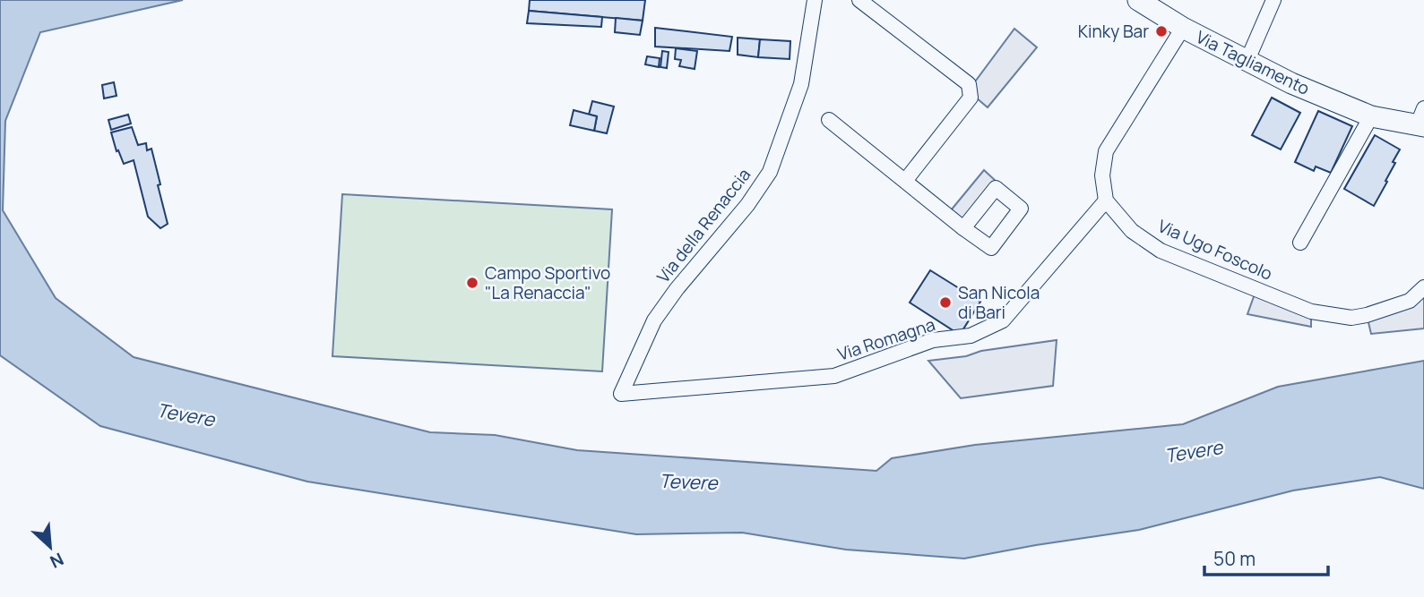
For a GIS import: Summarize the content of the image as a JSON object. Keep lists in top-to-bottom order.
{
  "streets": {
    "street": [
      "Via Tagliamento",
      "Via della Renaccia",
      "Via Ugo Foscolo",
      "Via Romagna"
    ]
  },
  "crossings": [
    ["Via della Renaccia", "Via Romagna"],
    ["Via Ugo Foscolo", "Via Romagna"]
  ],
  "water": ["Tevere"],
  "places": ["Kinky Bar", "Campo Sportivo \"La Renaccia\"", "San Nicola di Bari"],
  "scale_bar": "50 m",
  "north": "bottom right"
}
